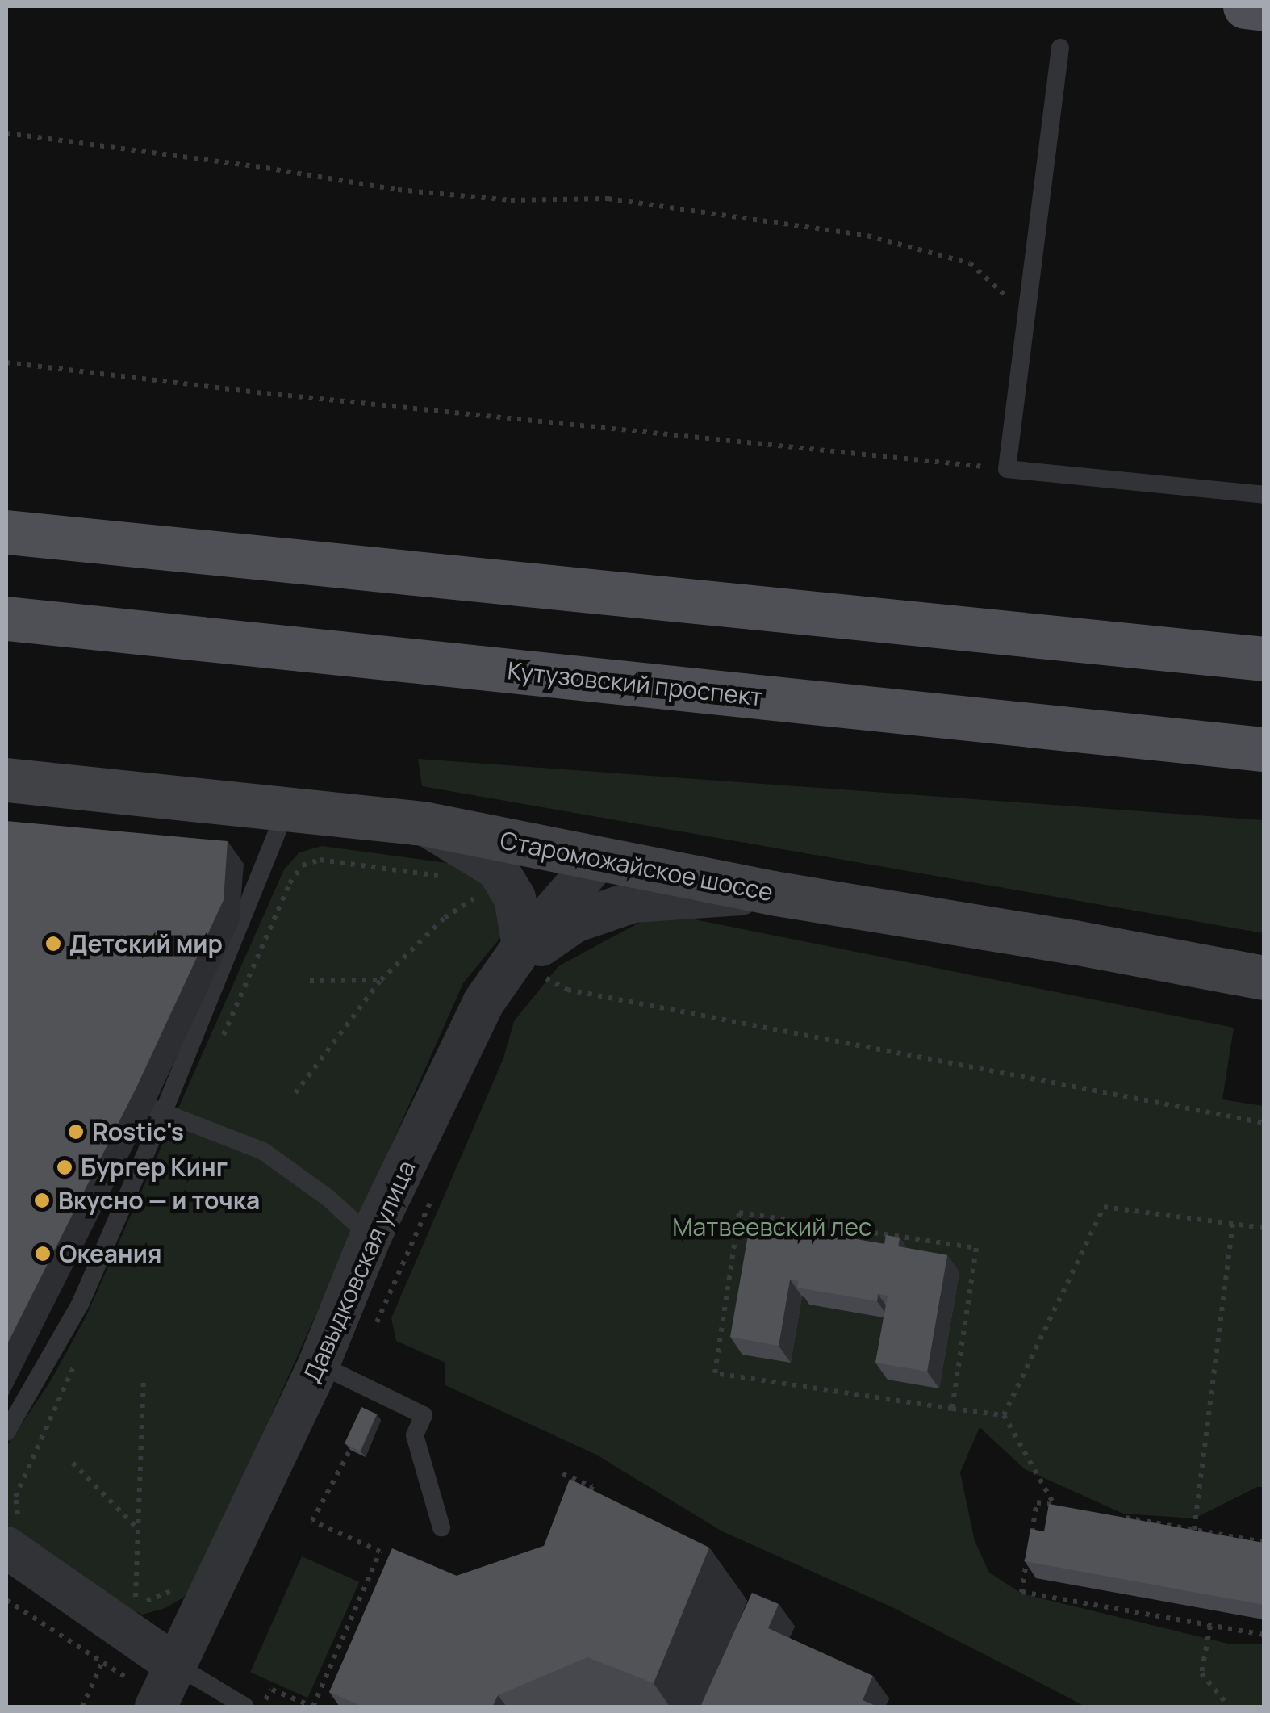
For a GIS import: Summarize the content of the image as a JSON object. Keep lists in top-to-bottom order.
{
  "streets": {
    "main road": ["Кутузовский проспект", "Староможайское шоссе"],
    "street": ["Давыдковская улица"]
  },
  "crossings": [
    ["Староможайское шоссе", "Давыдковская улица"]
  ],
  "parks": ["Матвеевский лес"],
  "places": [
    "Детский мир",
    "Rostic's",
    "Бургер Кинг",
    "Вкусно — и точка",
    "Океания"
  ]
}
